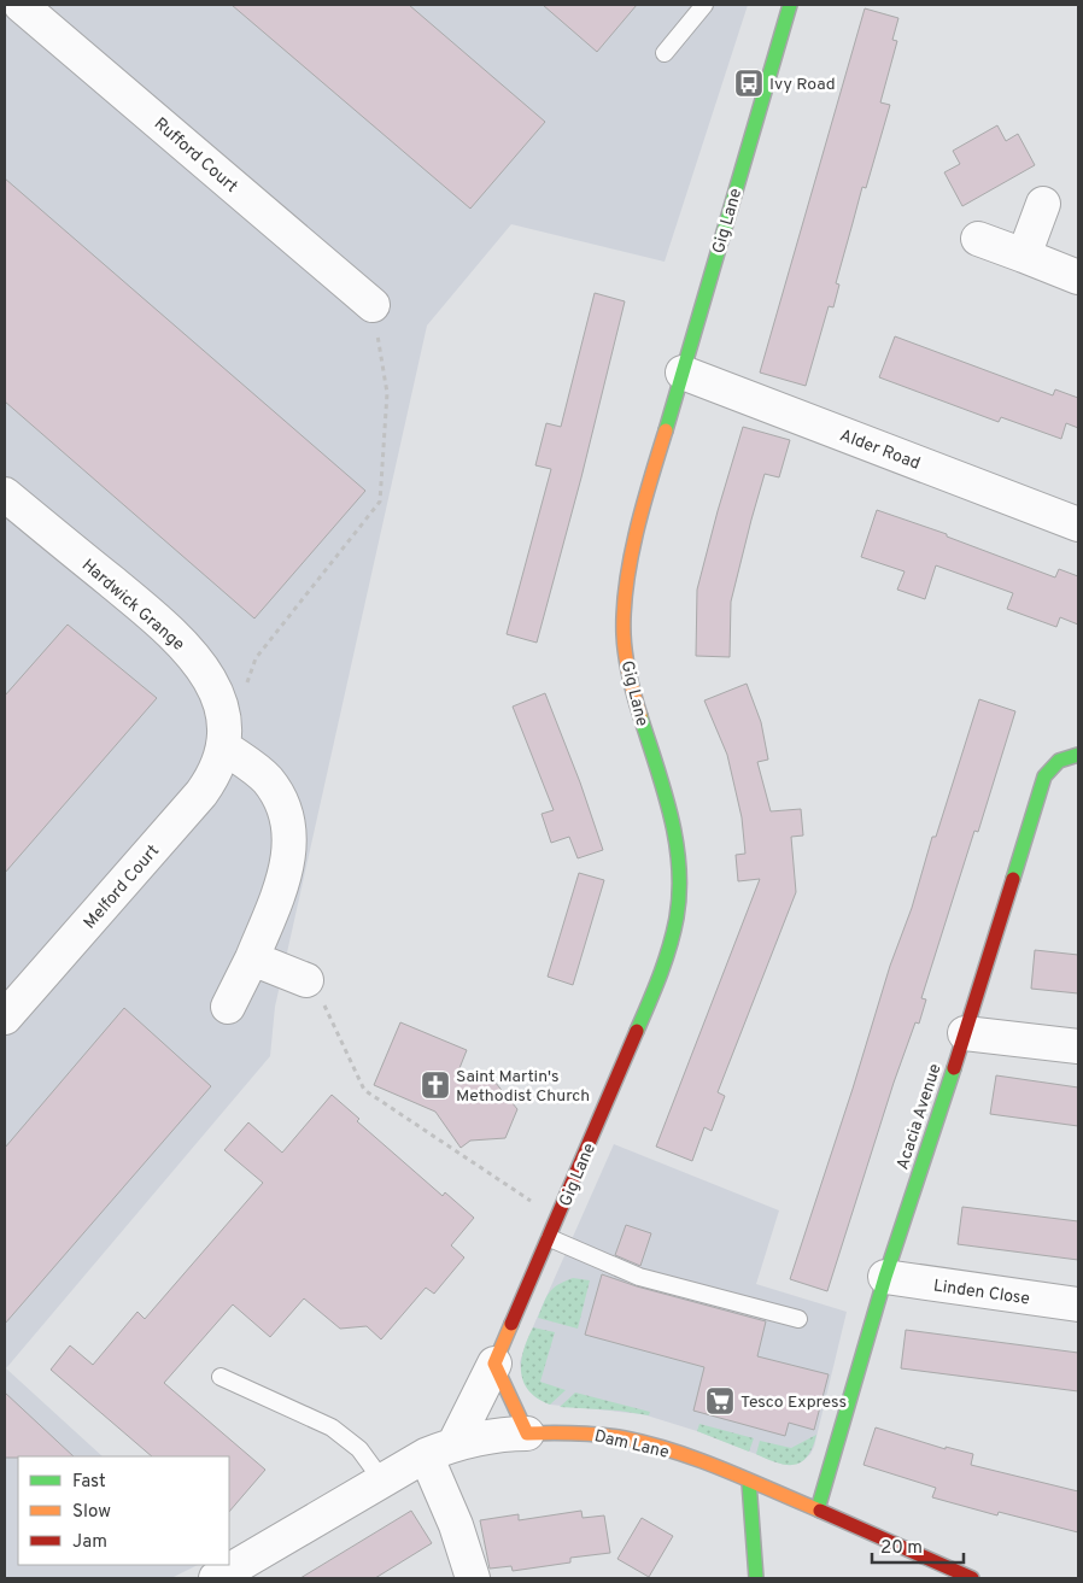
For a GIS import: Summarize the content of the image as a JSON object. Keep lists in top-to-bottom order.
{
  "streets": {
    "street": [
      "Rufford Court",
      "Gig Lane",
      "Alder Road",
      "Hardwick Grange",
      "Melford Court",
      "Acacia Avenue",
      "Linden Close",
      "Dam Lane"
    ]
  },
  "crossings": [
    ["Gig Lane", "Alder Road"],
    ["Gig Lane", "Dam Lane"],
    ["Hardwick Grange", "Melford Court"],
    ["Acacia Avenue", "Linden Close"],
    ["Acacia Avenue", "Dam Lane"]
  ],
  "places": {
    "bus stop": ["Ivy Road"],
    "church": ["Saint Martin's Methodist Church"],
    "supermarket": ["Tesco Express"]
  },
  "legend": ["Fast", "Slow", "Jam"],
  "scale_bar": "20 m"
}
